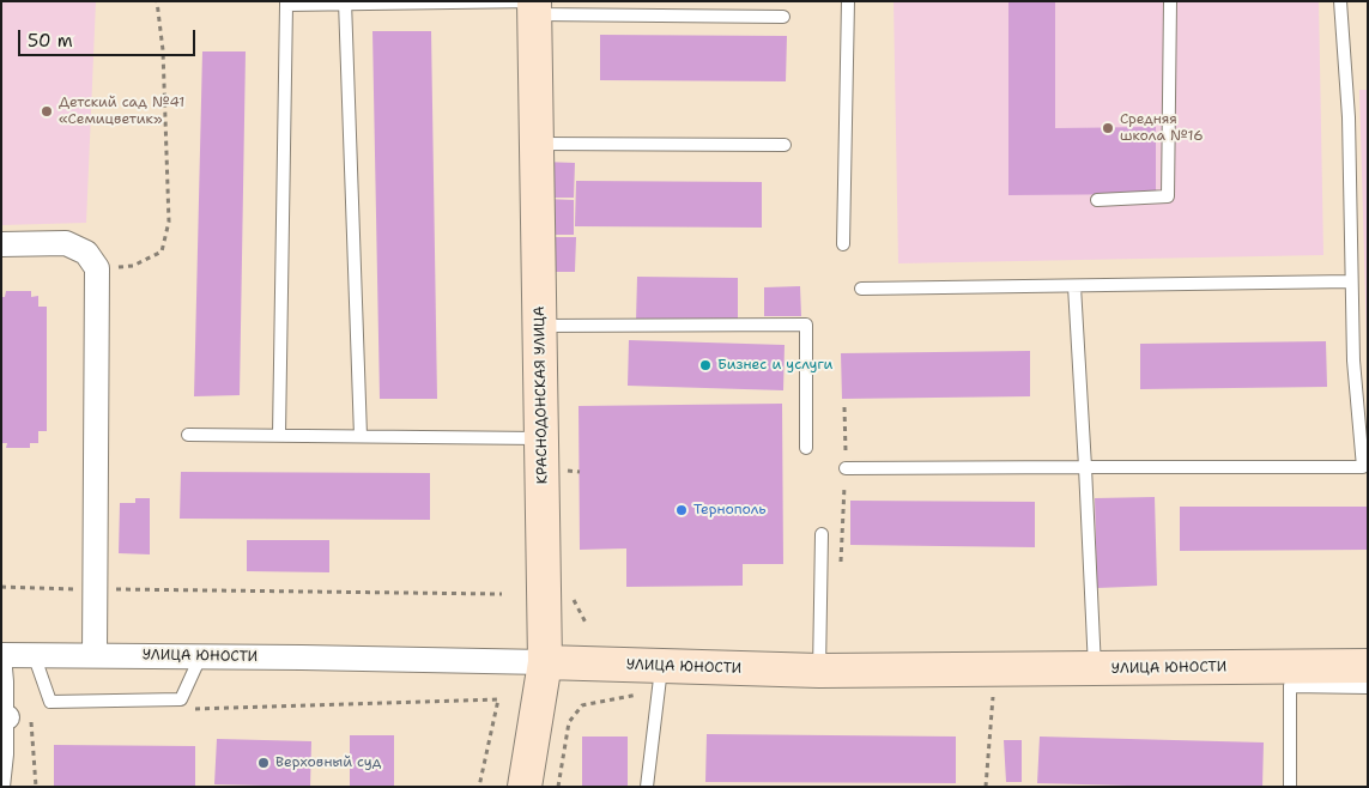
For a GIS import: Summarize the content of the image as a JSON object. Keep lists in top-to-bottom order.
{
  "streets": {
    "street": ["КРАСНОДОНСКАЯ УЛИЦА", "УЛИЦА ЮНОСТИ"]
  },
  "crossings": [
    ["КРАСНОДОНСКАЯ УЛИЦА", "УЛИЦА ЮНОСТИ"]
  ],
  "places": [
    "Детский сад №41 «Семицветик»",
    "Средняя школа №16",
    "Бизнес и услуги",
    "Тернополь",
    "Верховный суд"
  ],
  "scale_bar": "50 m"
}
